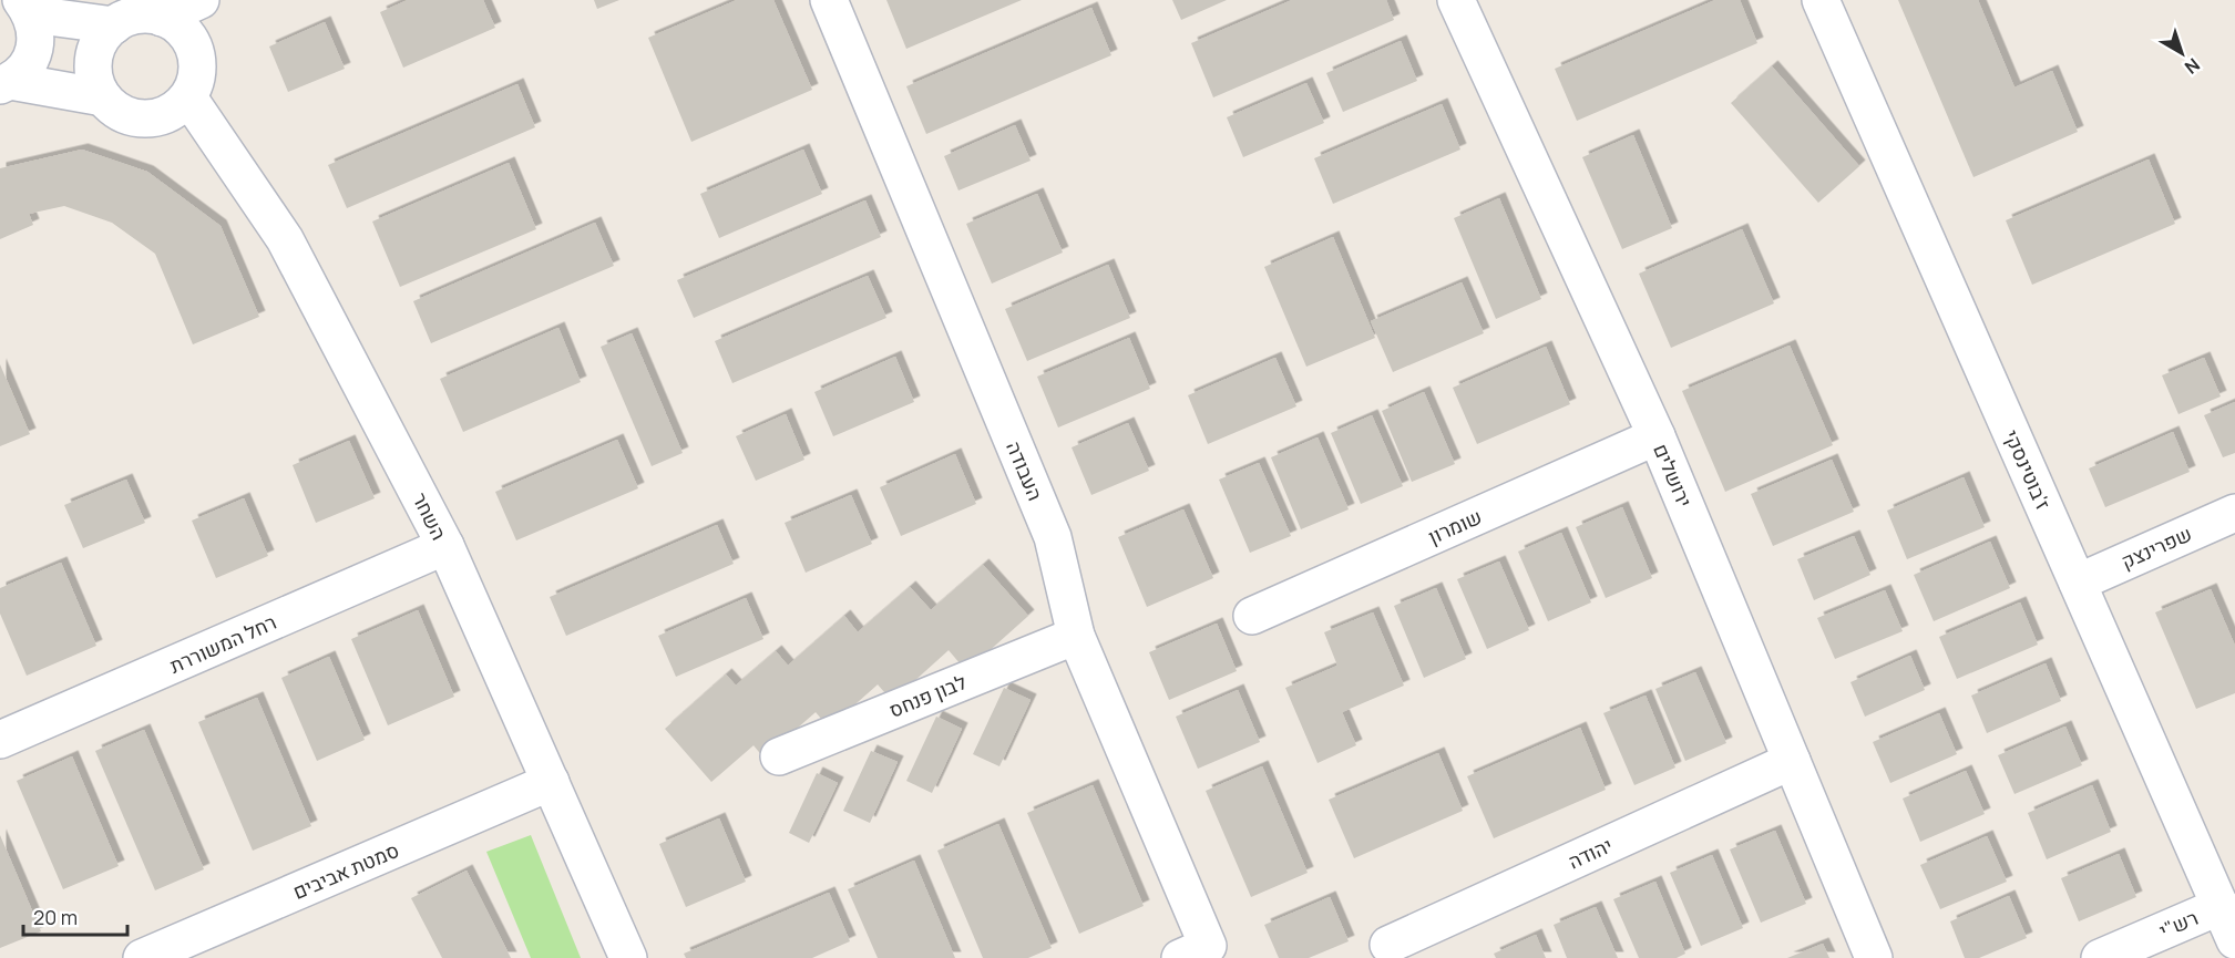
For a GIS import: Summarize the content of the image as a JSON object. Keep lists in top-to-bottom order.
{
  "streets": {
    "street": [
      "ז'בוטינסקי",
      "העבודה",
      "ירושלים",
      "השחר",
      "שומרון",
      "שפרינצק",
      "רחל המשוררת",
      "לבון פנחס",
      "יהודה",
      "סמטת אביבים",
      "רש\"י"
    ]
  },
  "crossings": [
    ["ז'בוטינסקי", "שפרינצק"],
    ["ז'בוטינסקי", "רש\"י"],
    ["העבודה", "לבון פנחס"],
    ["ירושלים", "שומרון"],
    ["ירושלים", "יהודה"],
    ["השחר", "רחל המשוררת"],
    ["השחר", "סמטת אביבים"]
  ],
  "scale_bar": "20 m",
  "north": "bottom right"
}
